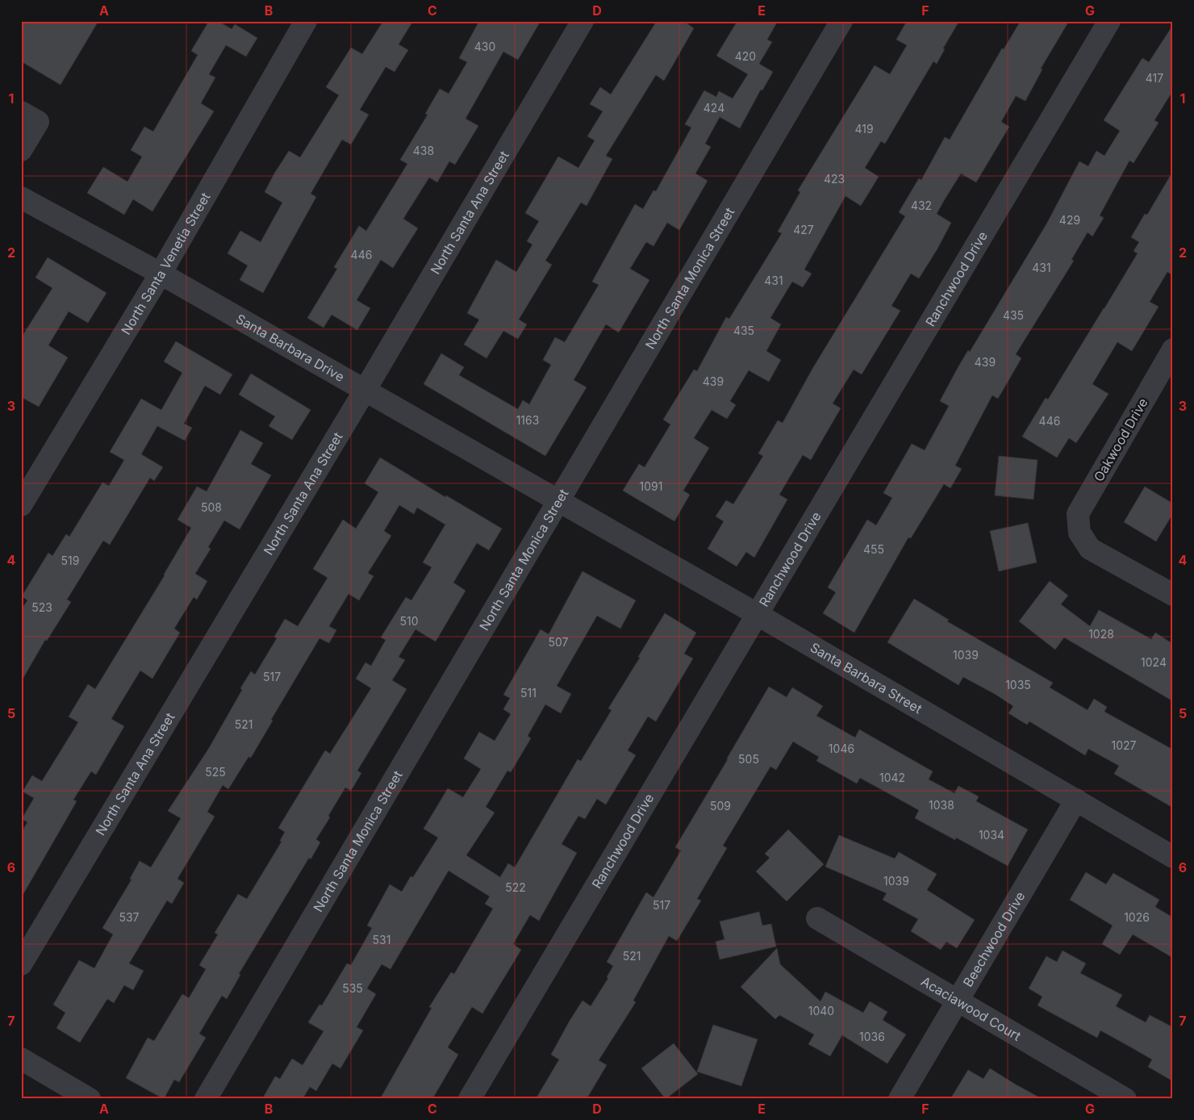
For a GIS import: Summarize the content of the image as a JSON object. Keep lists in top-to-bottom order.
{
  "streets": {
    "street": [
      "North Santa Ana Street",
      "North Santa Venetia Street",
      "North Santa Monica Street",
      "Ranchwood Drive",
      "Santa Barbara Drive",
      "Oakwood Drive",
      "Santa Barbara Street",
      "Beechwood Drive",
      "Acaciawood Court"
    ]
  },
  "crossings": [
    ["North Santa Ana Street", "Santa Barbara Drive"],
    ["North Santa Venetia Street", "Santa Barbara Drive"],
    ["North Santa Monica Street", "Santa Barbara Drive"],
    ["North Santa Monica Street", "Santa Barbara Street"],
    ["Ranchwood Drive", "Santa Barbara Street"],
    ["Santa Barbara Drive", "Santa Barbara Street"],
    ["Santa Barbara Street", "Beechwood Drive"],
    ["Beechwood Drive", "Acaciawood Court"]
  ],
  "house_numbers": [
    "430",
    "420",
    "417",
    "424",
    "419",
    "438",
    "423",
    "432",
    "429",
    "427",
    "446",
    "431",
    "431",
    "435",
    "435",
    "439",
    "439",
    "1163",
    "446",
    "1091",
    "508",
    "455",
    "519",
    "523",
    "510",
    "1028",
    "507",
    "1039",
    "1024",
    "517",
    "1035",
    "511",
    "521",
    "1027",
    "1046",
    "505",
    "525",
    "1042",
    "1038",
    "509",
    "1034",
    "1039",
    "522",
    "517",
    "537",
    "1026",
    "531",
    "521",
    "535",
    "1040",
    "1036"
  ],
  "grid": {
    "columns": [
      "A",
      "B",
      "C",
      "D",
      "E",
      "F",
      "G"
    ],
    "rows": [
      "1",
      "2",
      "3",
      "4",
      "5",
      "6",
      "7"
    ]
  }
}
